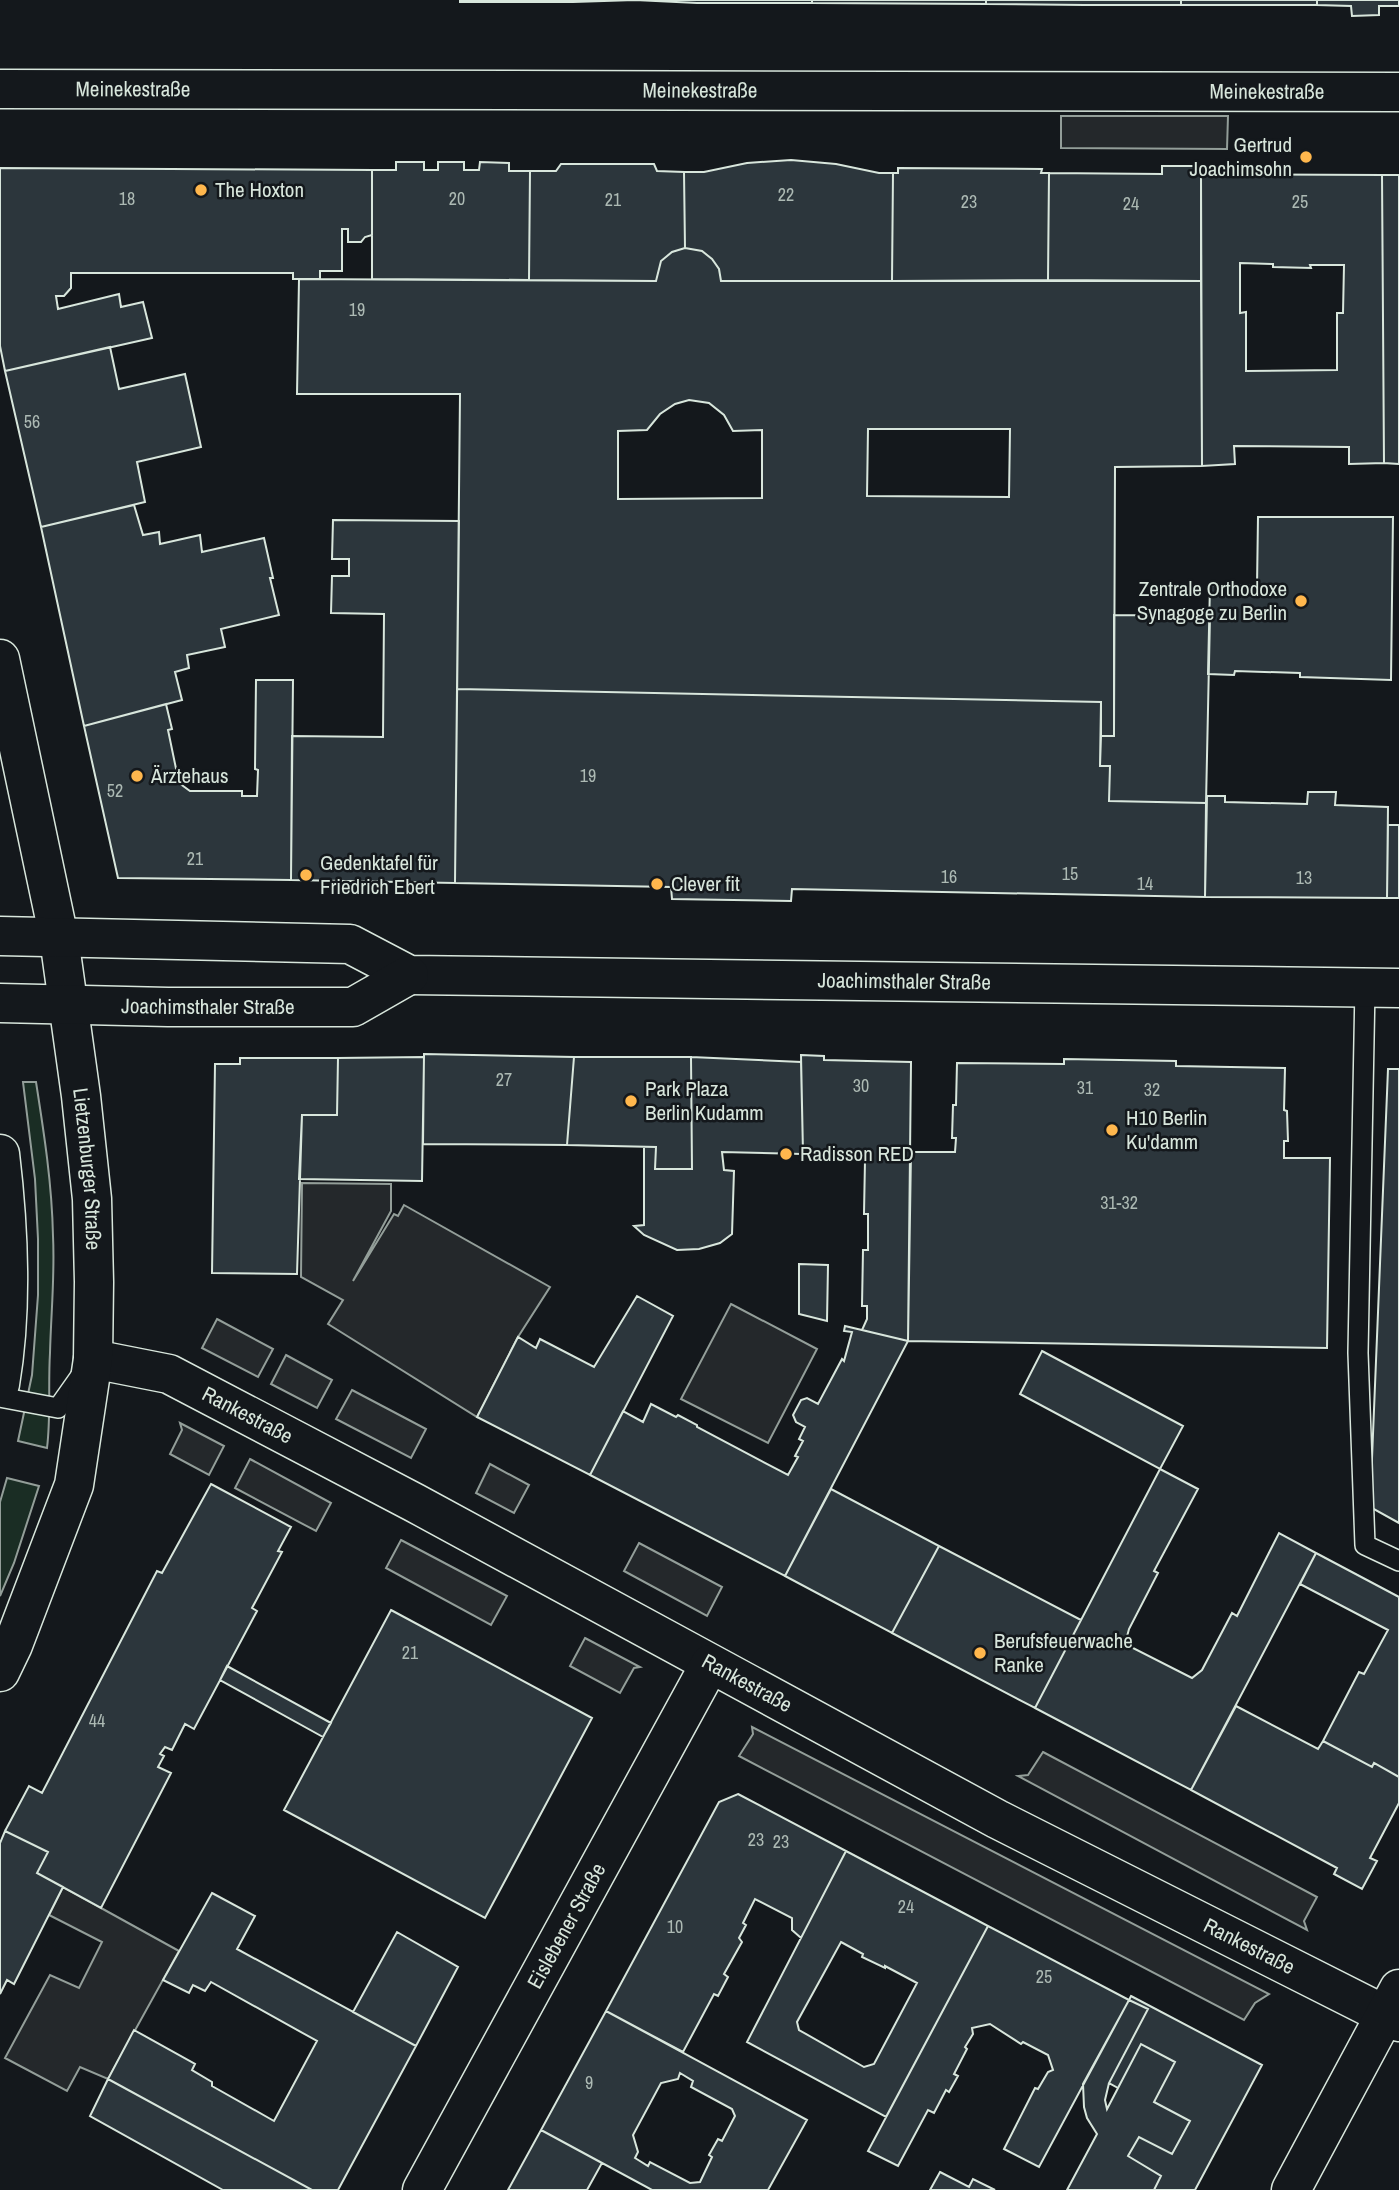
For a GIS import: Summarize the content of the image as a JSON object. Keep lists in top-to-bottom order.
{
  "streets": {
    "street": [
      "Meinekestraße",
      "Joachimsthaler Straße",
      "Lietzenburger Straße",
      "Rankestraße",
      "Eislebener Straße"
    ]
  },
  "crossings": [
    ["Joachimsthaler Straße", "Lietzenburger Straße"],
    ["Lietzenburger Straße", "Rankestraße"],
    ["Rankestraße", "Eislebener Straße"]
  ],
  "places": [
    "Gertrud Joachimsohn",
    "The Hoxton",
    "Zentrale Orthodoxe Synagoge zu Berlin",
    "Ärztehaus",
    "Gedenktafel für Friedrich Ebert",
    "Clever fit",
    "Park Plaza Berlin Kudamm",
    "H10 Berlin Ku'damm",
    "Radisson RED",
    "Berufsfeuerwache Ranke"
  ],
  "house_numbers": [
    "22",
    "18",
    "20",
    "21",
    "23",
    "25",
    "24",
    "19",
    "56",
    "19",
    "52",
    "21",
    "15",
    "16",
    "13",
    "14",
    "27",
    "30",
    "31",
    "32",
    "31-32",
    "21",
    "44",
    "23",
    "23",
    "24",
    "10",
    "25",
    "9"
  ]
}
